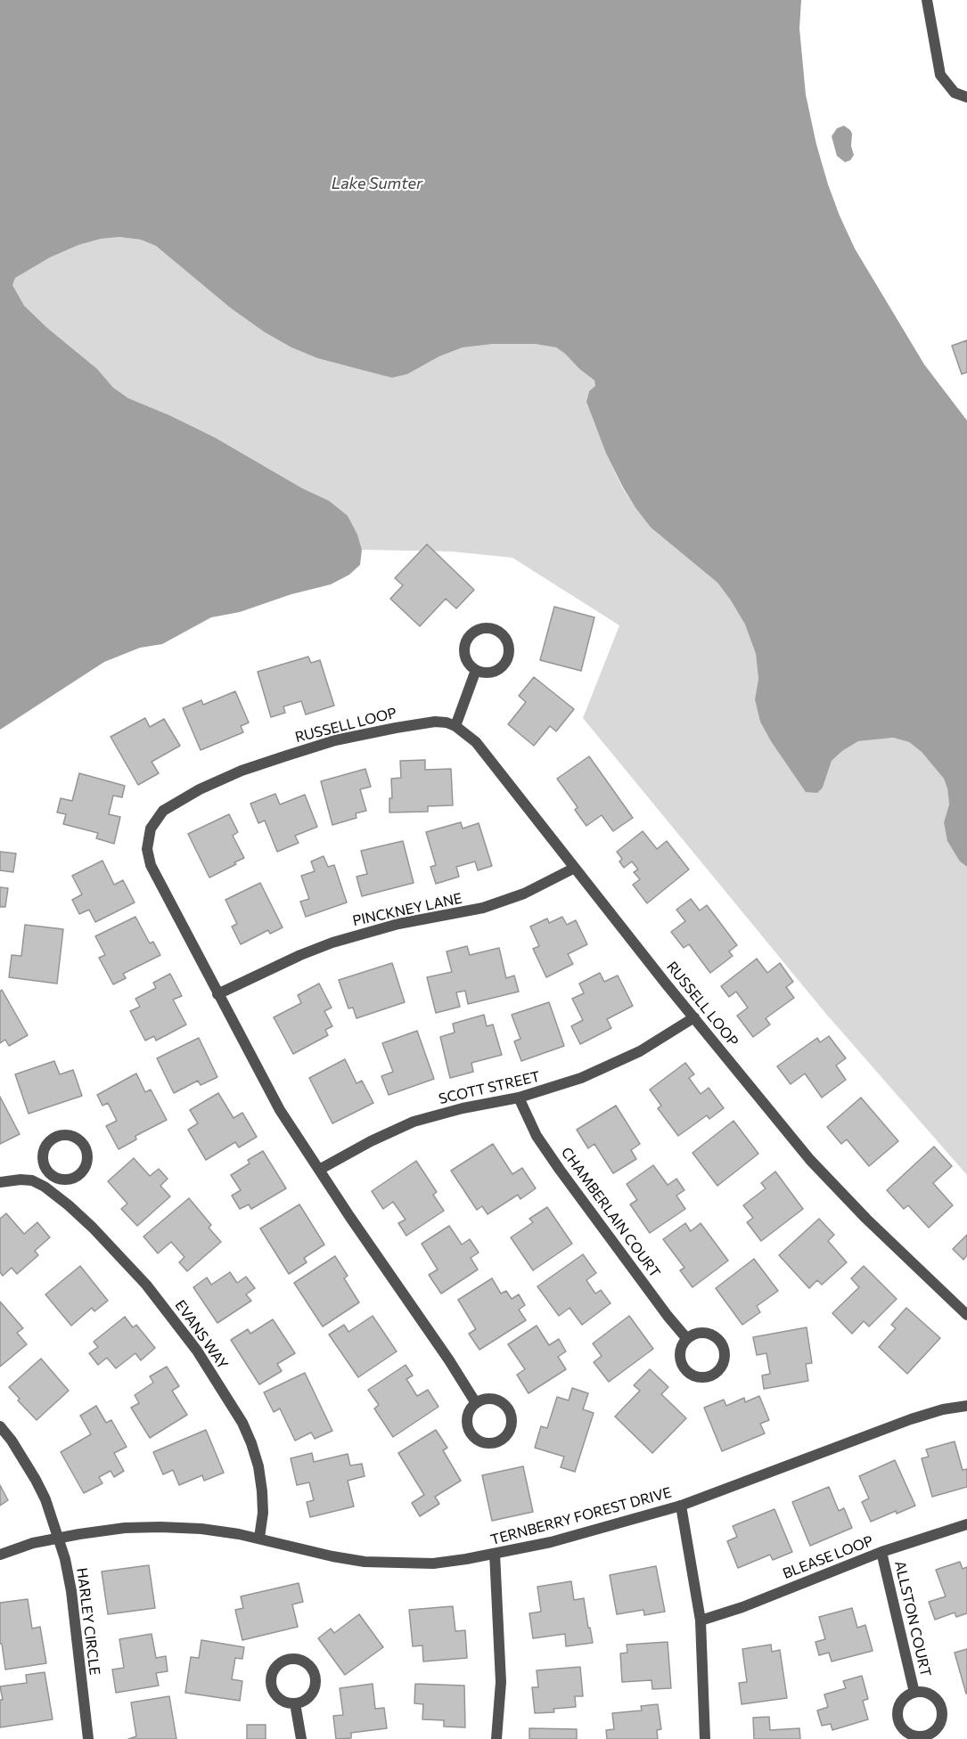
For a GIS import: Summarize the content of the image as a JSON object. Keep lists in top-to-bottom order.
{
  "streets": {
    "street": [
      "RUSSELL LOOP",
      "PINCKNEY LANE",
      "SCOTT STREET",
      "CHAMBERLAIN COURT",
      "EVANS WAY",
      "TERNBERRY FOREST DRIVE",
      "BLEASE LOOP",
      "ALLSTON COURT",
      "HARLEY CIRCLE"
    ]
  },
  "crossings": [
    ["RUSSELL LOOP", "PINCKNEY LANE"],
    ["RUSSELL LOOP", "SCOTT STREET"],
    ["SCOTT STREET", "CHAMBERLAIN COURT"],
    ["EVANS WAY", "TERNBERRY FOREST DRIVE"],
    ["TERNBERRY FOREST DRIVE", "HARLEY CIRCLE"],
    ["BLEASE LOOP", "ALLSTON COURT"]
  ],
  "water": ["Lake Sumter"]
}
